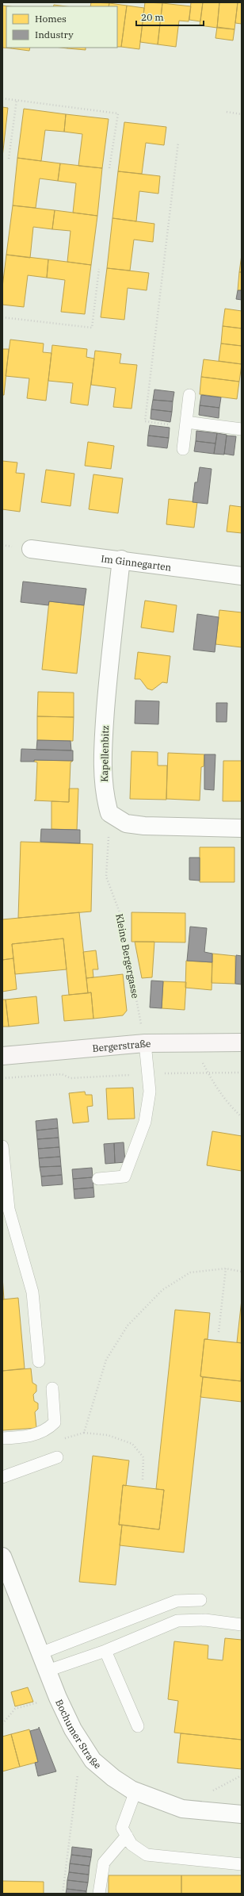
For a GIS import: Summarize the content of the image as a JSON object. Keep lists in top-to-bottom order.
{
  "streets": {
    "street": [
      "Im Ginnegarten",
      "Kapellenbitz",
      "Bergerstraße",
      "Bochumer Straße"
    ],
    "path": ["Kleine Bergergasse"]
  },
  "crossings": [
    ["Im Ginnegarten", "Kapellenbitz"],
    ["Kapellenbitz", "Kleine Bergergasse"],
    ["Kleine Bergergasse", "Bergerstraße"]
  ],
  "legend": ["Homes", "Industry"],
  "scale_bar": "20 m"
}
